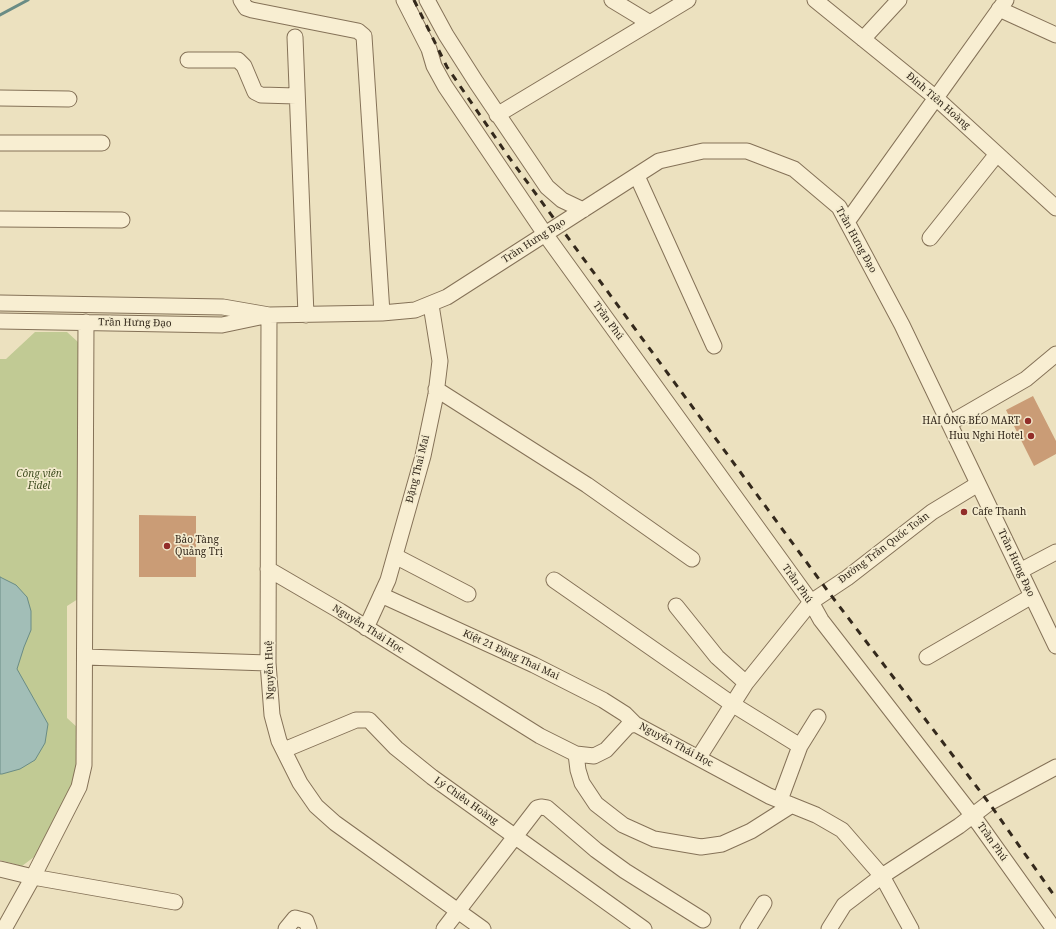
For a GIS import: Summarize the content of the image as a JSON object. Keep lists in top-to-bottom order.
{
  "streets": {
    "street": [
      "Đinh Tiên Hoàng",
      "Trần Hưng Đạo",
      "Trần Phú",
      "Đặng Thai Mai",
      "Đường Trần Quốc Toản",
      "Nguyễn Thái Học",
      "Kiệt 21 Đặng Thai Mai",
      "Nguyễn Huệ",
      "Lý Chiêu Hoàng"
    ]
  },
  "crossings": [
    ["Trần Hưng Đạo", "Trần Phú"],
    ["Trần Hưng Đạo", "Đặng Thai Mai"],
    ["Trần Hưng Đạo", "Đường Trần Quốc Toản"],
    ["Trần Hưng Đạo", "Nguyễn Huệ"],
    ["Trần Phú", "Đường Trần Quốc Toản"],
    ["Đặng Thai Mai", "Nguyễn Thái Học"],
    ["Đặng Thai Mai", "Kiệt 21 Đặng Thai Mai"],
    ["Đường Trần Quốc Toản", "Nguyễn Thái Học"],
    ["Nguyễn Thái Học", "Kiệt 21 Đặng Thai Mai"],
    ["Nguyễn Thái Học", "Nguyễn Huệ"],
    ["Nguyễn Huệ", "Lý Chiêu Hoàng"]
  ],
  "parks": ["Công viên Fidel"],
  "places": [
    "HAI ÔNG BÉO MART",
    "Huu Nghi Hotel",
    "Cafe Thanh",
    "Bảo Tàng Quảng Trị"
  ]
}
